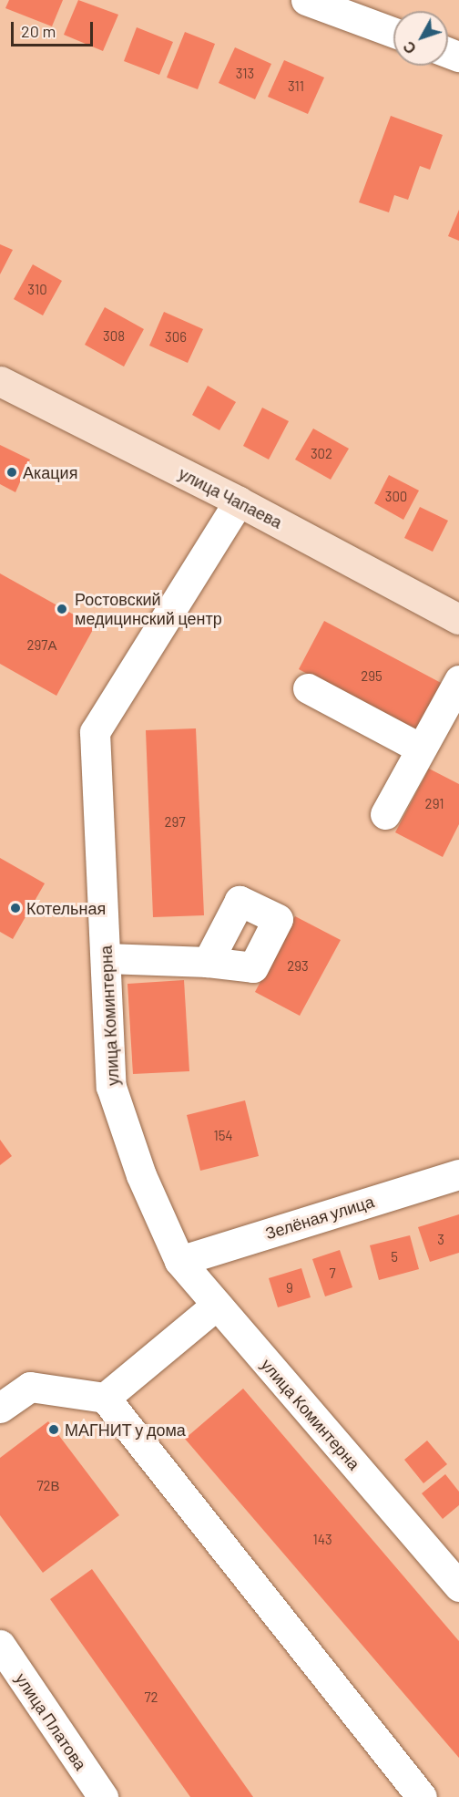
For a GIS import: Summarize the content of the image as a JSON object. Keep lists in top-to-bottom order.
{
  "streets": {
    "main road": ["улица Чапаева"],
    "street": ["улица Коминтерна", "Зелёная улица", "улица Платова"]
  },
  "crossings": [
    ["улица Чапаева", "улица Коминтерна"],
    ["улица Коминтерна", "Зелёная улица"]
  ],
  "places": [
    "Акация",
    "Ростовский медицинский центр",
    "Котельная",
    "МАГНИТ у дома"
  ],
  "house_numbers": [
    "313",
    "311",
    "310",
    "308",
    "306",
    "302",
    "300",
    "297А",
    "295",
    "291",
    "297",
    "293",
    "154",
    "3",
    "5",
    "7",
    "9",
    "72В",
    "143",
    "72"
  ],
  "scale_bar": "20 m",
  "north": "bottom left"
}
